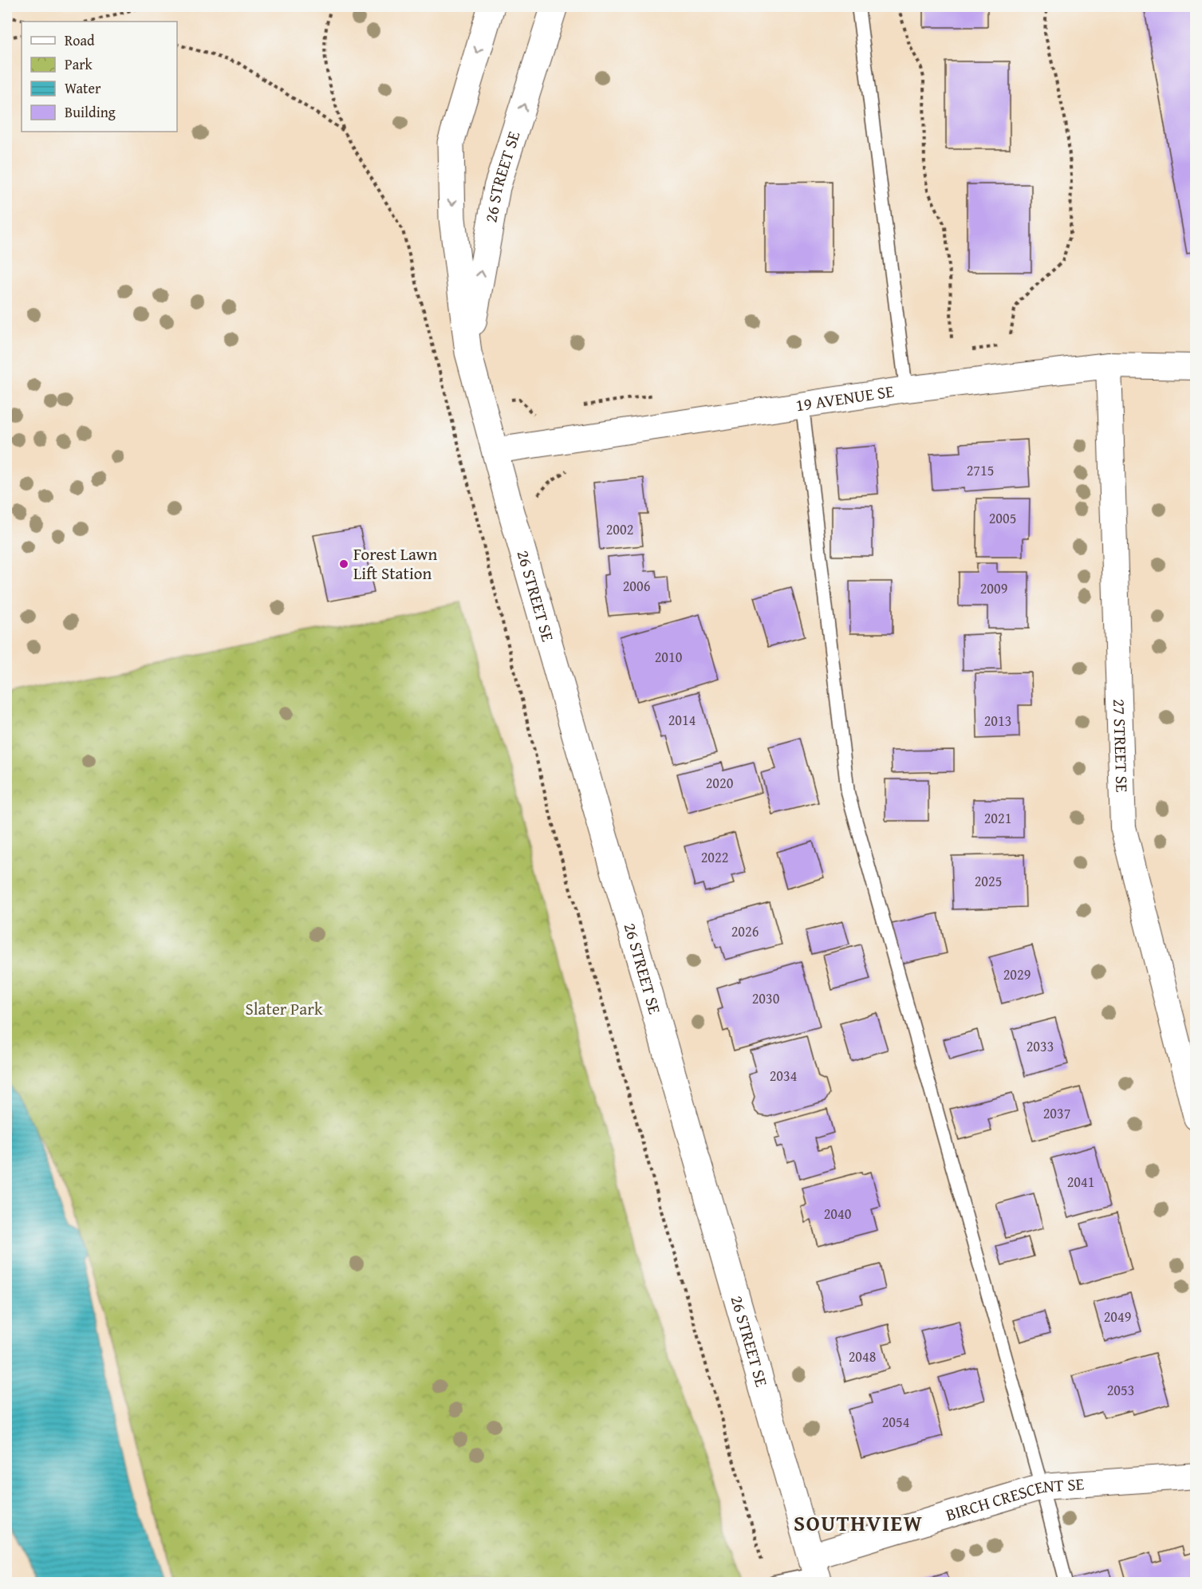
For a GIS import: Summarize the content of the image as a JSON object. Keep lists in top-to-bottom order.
{
  "streets": {
    "street": [
      "26 STREET SE",
      "19 AVENUE SE",
      "27 STREET SE",
      "BIRCH CRESCENT SE"
    ]
  },
  "crossings": [
    ["26 STREET SE", "19 AVENUE SE"],
    ["26 STREET SE", "BIRCH CRESCENT SE"],
    ["19 AVENUE SE", "27 STREET SE"]
  ],
  "districts": ["SOUTHVIEW"],
  "parks": ["Slater Park"],
  "places": ["Forest Lawn Lift Station"],
  "house_numbers": [
    "2715",
    "2005",
    "2002",
    "2006",
    "2009",
    "2010",
    "2014",
    "2013",
    "2020",
    "2021",
    "2022",
    "2025",
    "2026",
    "2029",
    "2030",
    "2033",
    "2034",
    "2037",
    "2041",
    "2040",
    "2049",
    "2048",
    "2053",
    "2054"
  ],
  "legend": [
    "Road",
    "Park",
    "Water",
    "Building"
  ]
}
